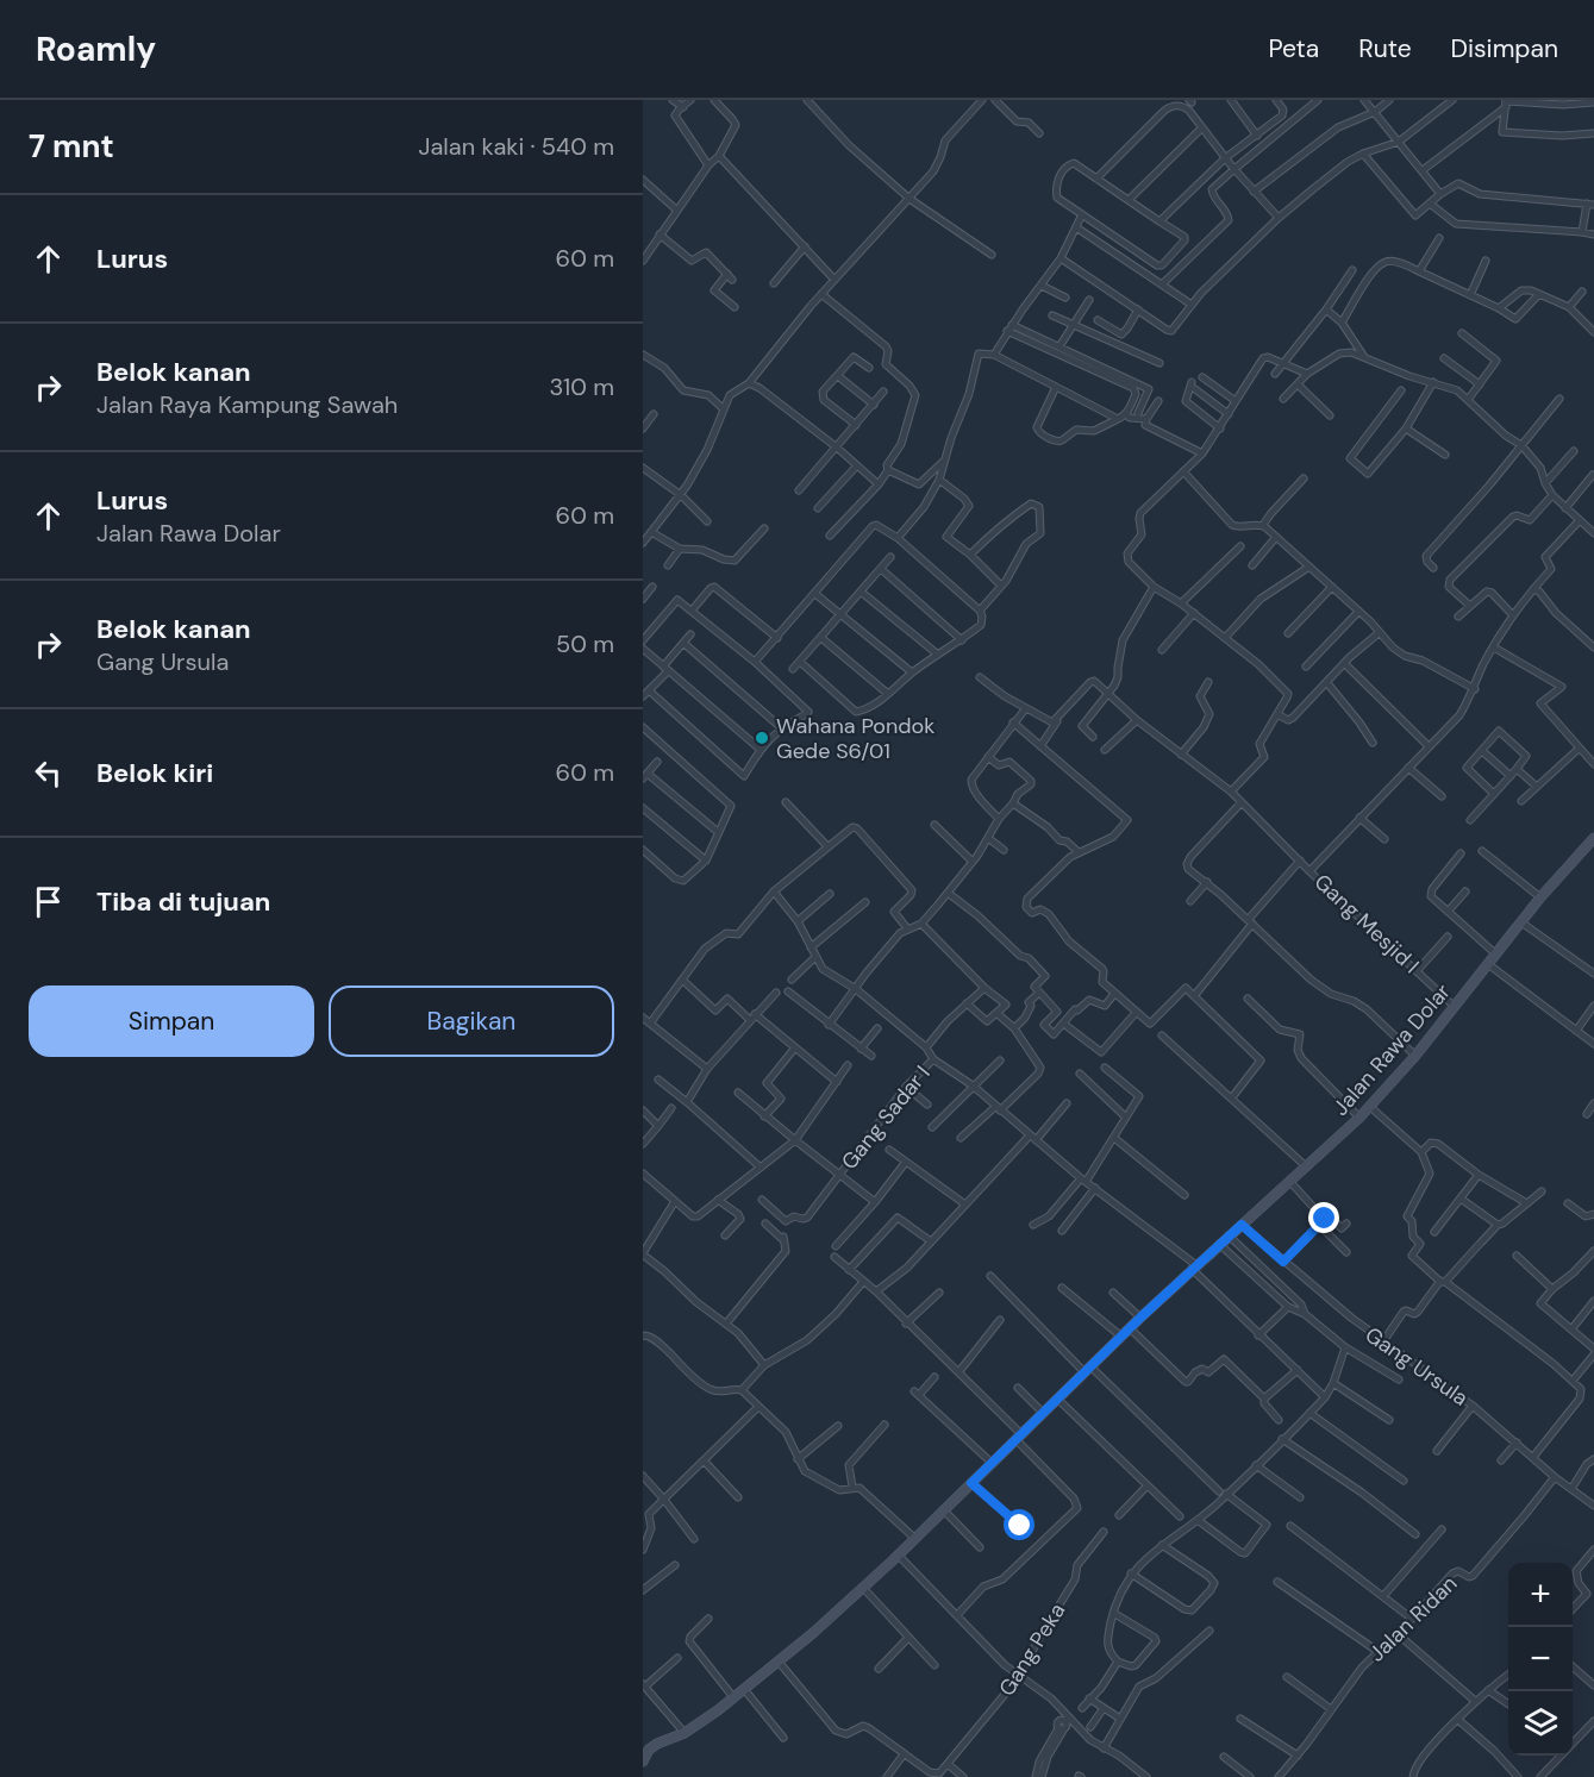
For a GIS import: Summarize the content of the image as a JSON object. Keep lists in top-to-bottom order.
{
  "streets": {
    "street": [
      "Gang Mesjid I",
      "Jalan Rawa Dolar",
      "Gang Sadar I",
      "Gang Ursula",
      "Jalan Ridan",
      "Gang Peka"
    ]
  },
  "crossings": [
    ["Gang Mesjid I", "Jalan Rawa Dolar"],
    ["Jalan Rawa Dolar", "Gang Sadar I"],
    ["Jalan Rawa Dolar", "Gang Ursula"],
    ["Gang Ursula", "Jalan Ridan"]
  ],
  "places": ["Wahana Pondok Gede S6/01"],
  "page": {
    "header": "Roamly",
    "nav": ["Peta", "Rute", "Disimpan"],
    "heading": ["7 mnt", "Jalan kaki · 540 m"],
    "list": [
      ["Lurus", "60 m"],
      ["Belok kanan", "Jalan Raya Kampung Sawah", "310 m"],
      ["Lurus", "Jalan Rawa Dolar", "60 m"],
      ["Belok kanan", "Gang Ursula", "50 m"],
      ["Belok kiri", "60 m"],
      "Tiba di tujuan"
    ],
    "buttons": ["Simpan", "Bagikan"],
    "map_buttons": ["+", "−"]
  }
}
